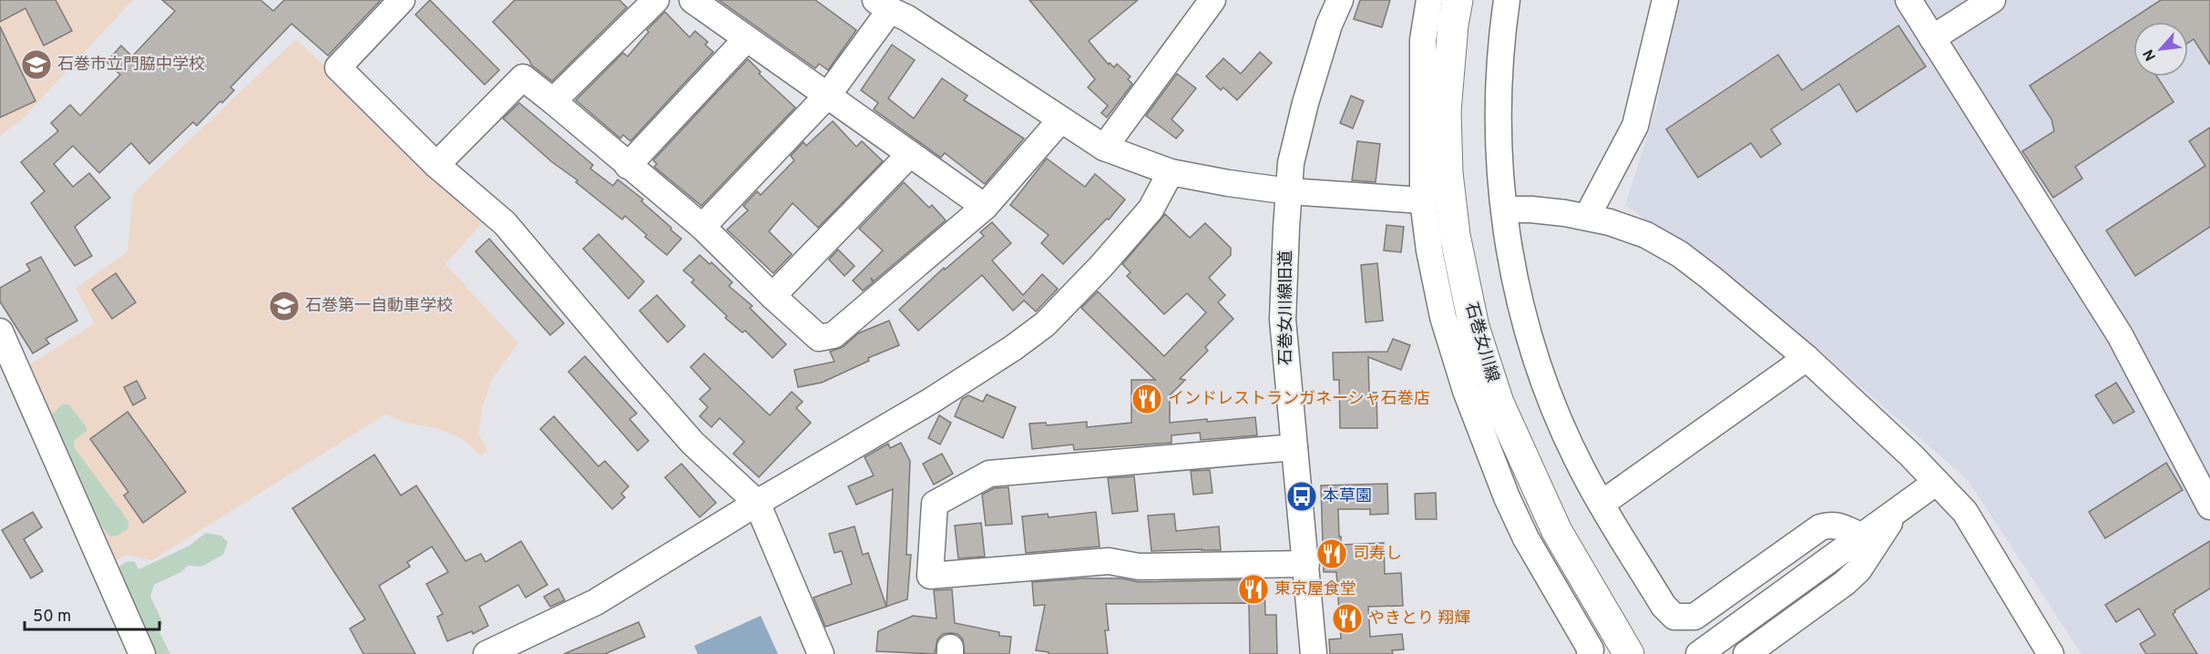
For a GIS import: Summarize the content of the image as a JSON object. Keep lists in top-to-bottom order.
{
  "streets": {
    "main road": ["石巻女川線"],
    "street": ["石巻女川線旧道"]
  },
  "places": {
    "school or university": ["石巻市立門脇中学校", "石巻第一自動車学校"],
    "restaurant": [
      "インドレストランガネーシャ石巻店",
      "司寿し",
      "東京屋食堂",
      "やきとり 翔輝"
    ],
    "bus stop": ["本草園"]
  },
  "scale_bar": "50 m",
  "north": "bottom left"
}
